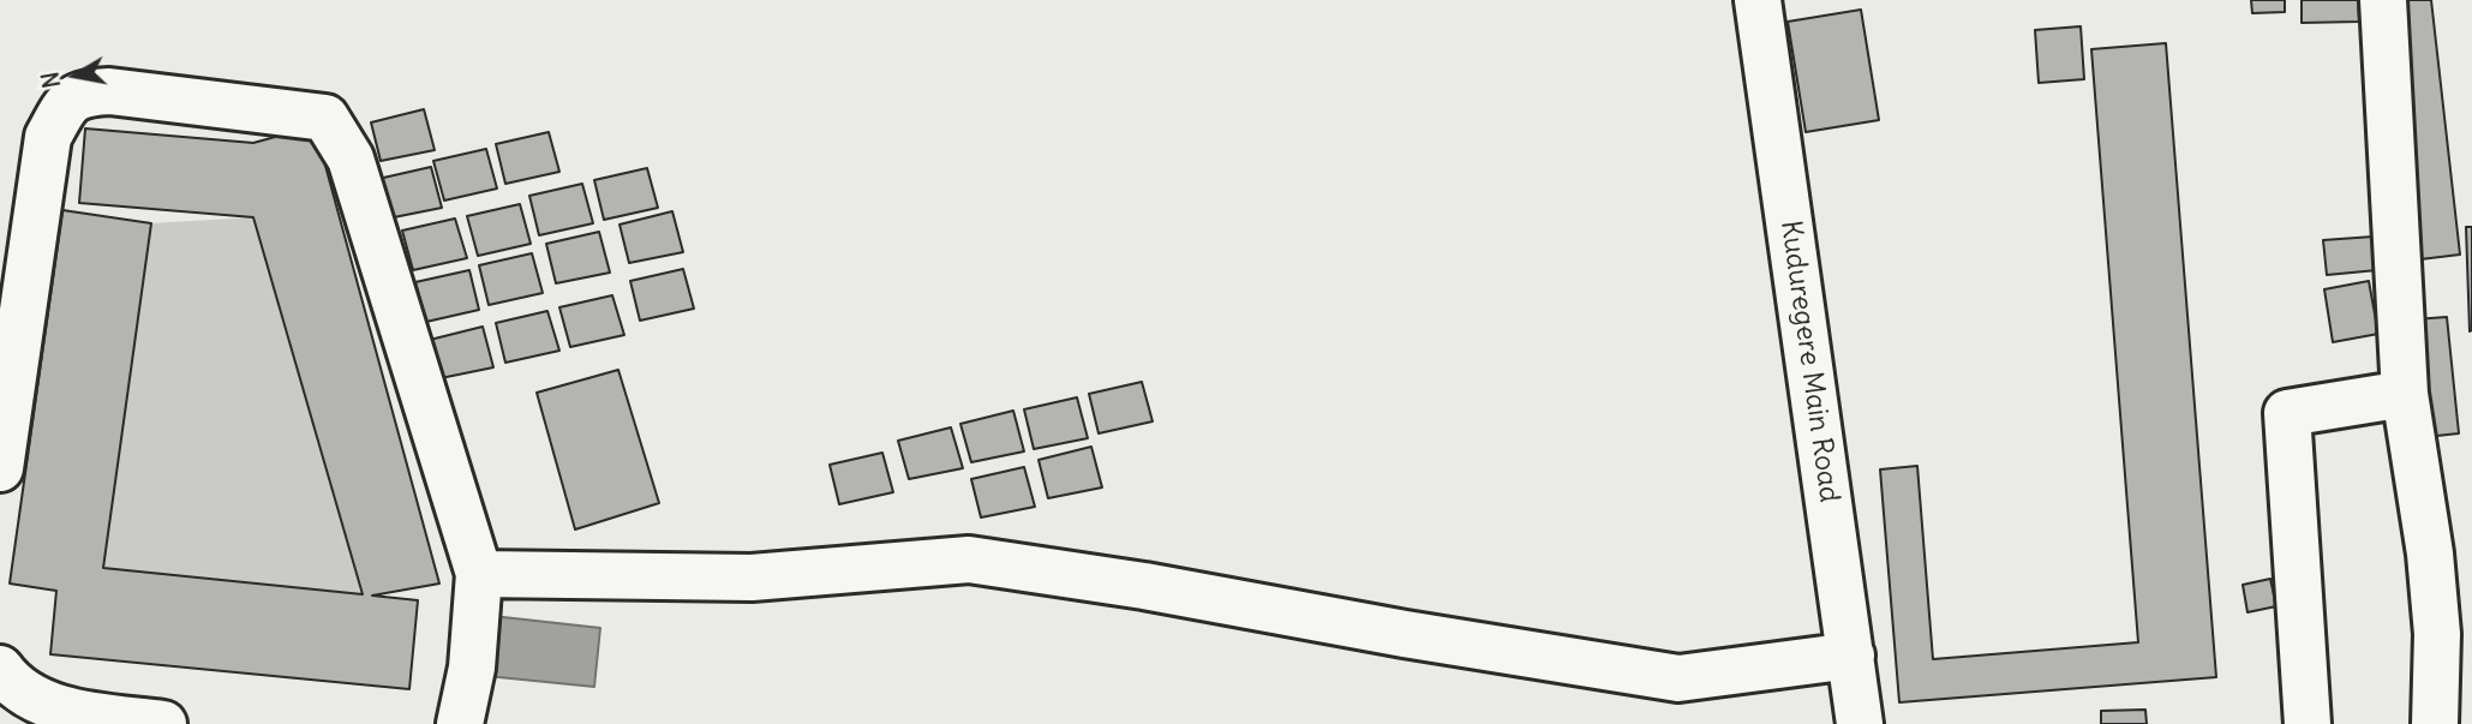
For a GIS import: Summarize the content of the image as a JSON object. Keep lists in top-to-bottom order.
{
  "streets": {
    "street": ["Kuduregere Main Road"]
  },
  "north": "left"
}
